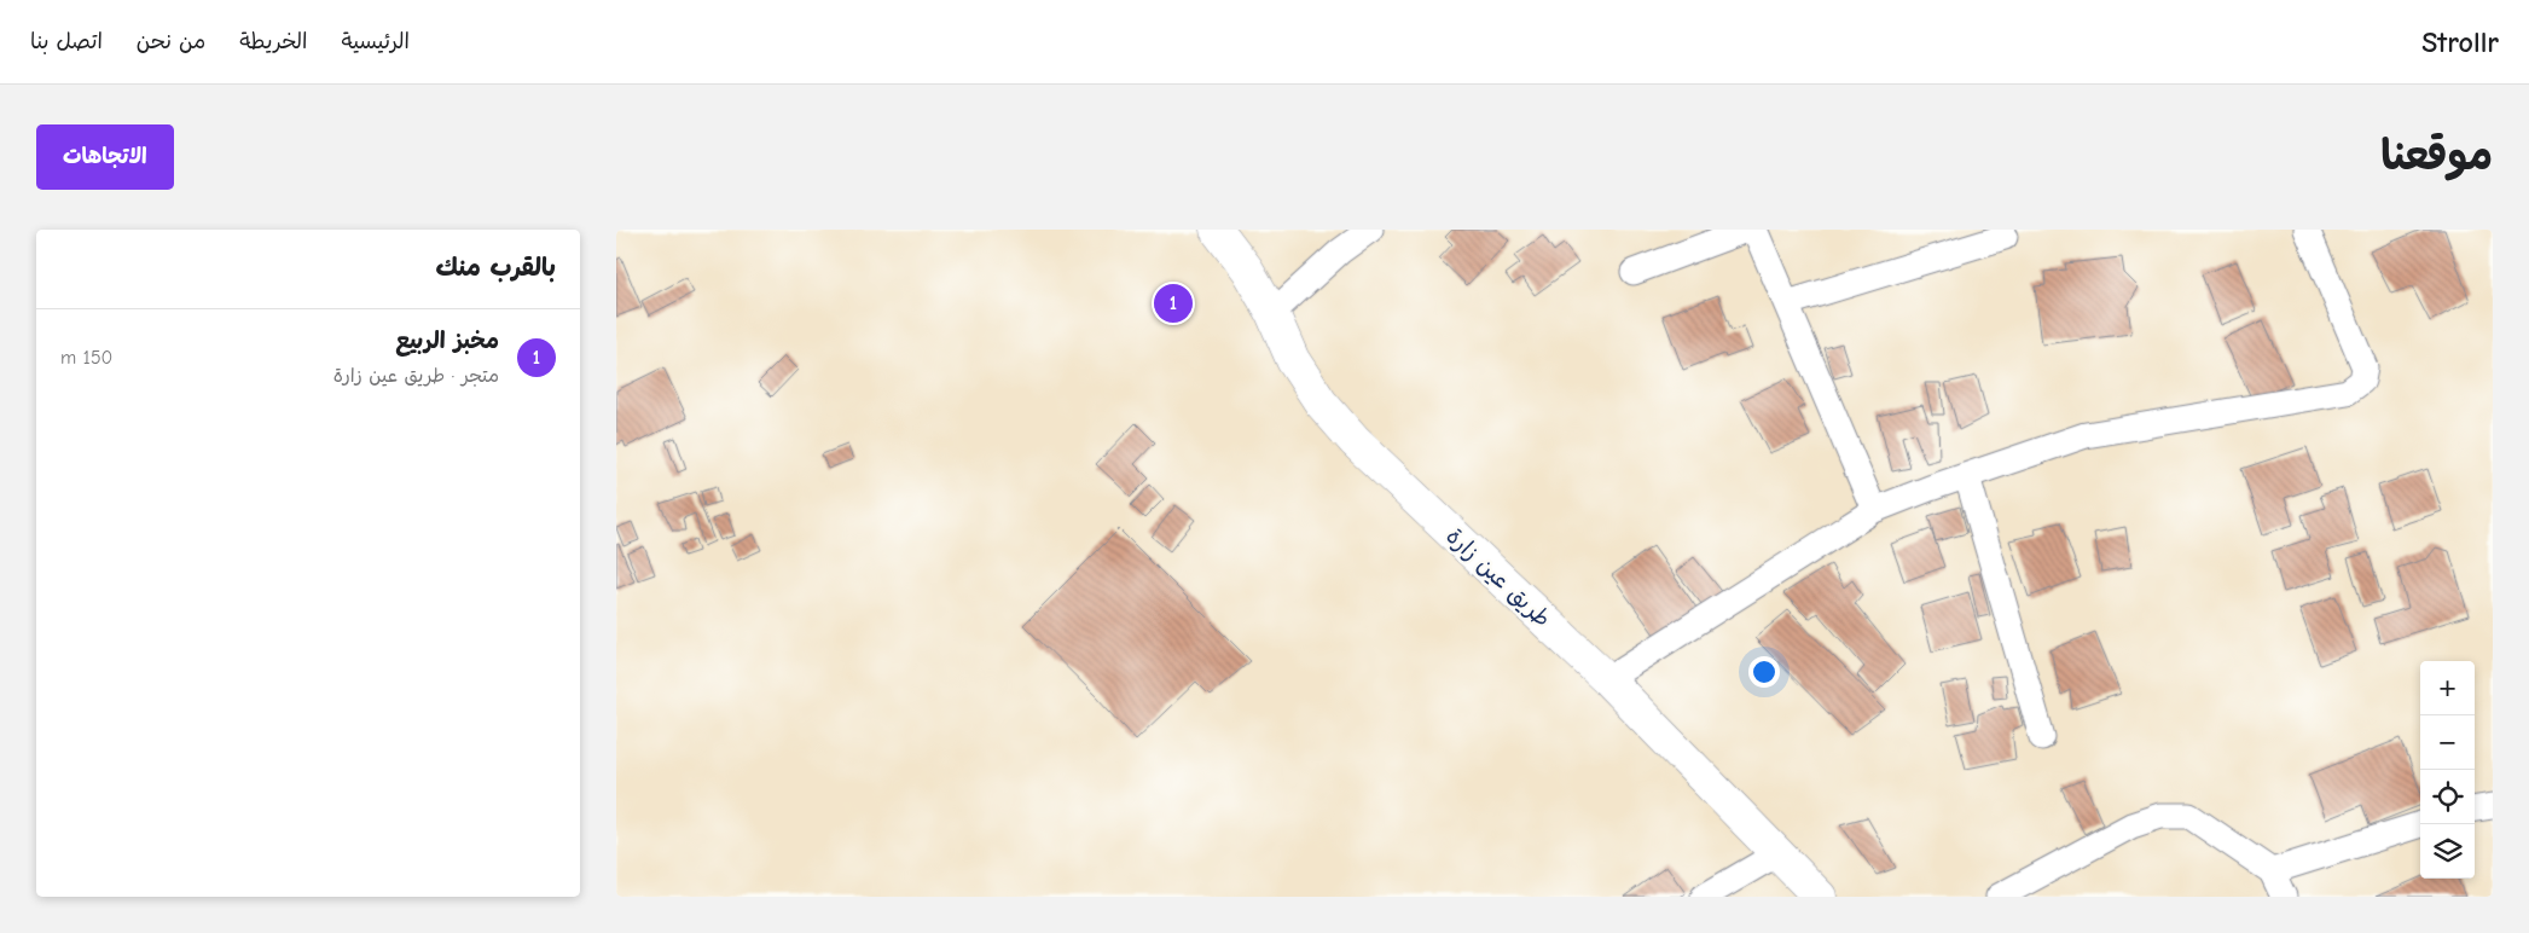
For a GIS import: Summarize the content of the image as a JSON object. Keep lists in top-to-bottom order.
{
  "streets": {
    "main road": ["طريق عين زارة"]
  },
  "page": {
    "header": "Strollr",
    "nav": [
      "الرئيسية",
      "الخريطة",
      "من نحن",
      "اتصل بنا"
    ],
    "title": "موقعنا",
    "buttons": "الاتجاهات",
    "heading": "بالقرب منك",
    "pins": "1",
    "list": [
      {
        "mark": "1",
        "name": "مخبز الربيع",
        "note": "متجر · طريق عين زارة",
        "value": "150 m"
      }
    ],
    "map_buttons": ["+", "−"]
  }
}
